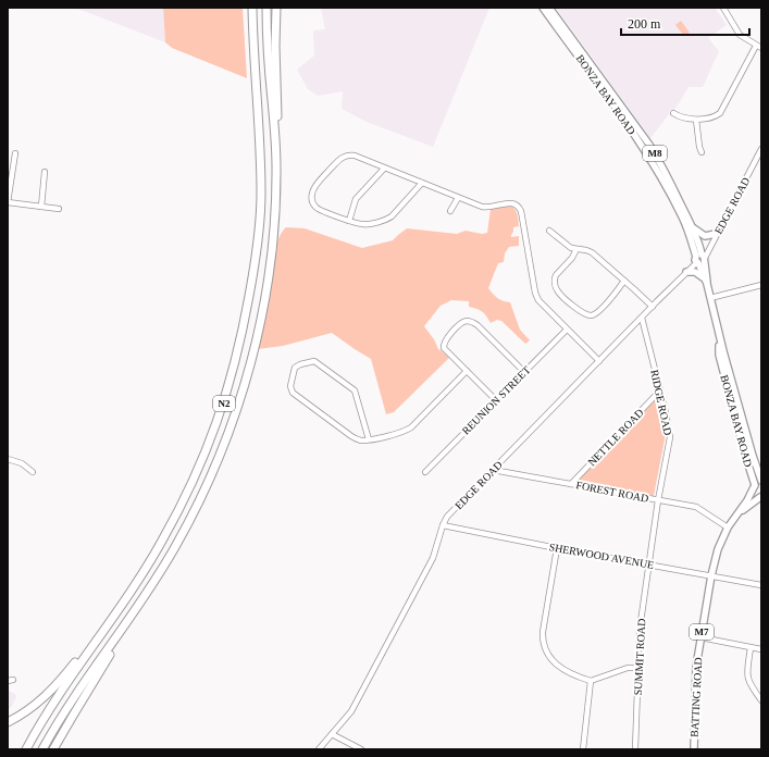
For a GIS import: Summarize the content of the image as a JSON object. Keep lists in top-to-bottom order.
{
  "streets": {
    "highway": ["N2"],
    "main road": [
      "BONZA BAY ROAD",
      "M8",
      "M7",
      "BATTING ROAD"
    ],
    "street": [
      "EDGE ROAD",
      "REUNION STREET",
      "RIDGE ROAD",
      "NETTLE ROAD",
      "FOREST ROAD",
      "SHERWOOD AVENUE",
      "SUMMIT ROAD"
    ]
  },
  "crossings": [
    ["BONZA BAY ROAD", "EDGE ROAD"],
    ["BONZA BAY ROAD", "BATTING ROAD"],
    ["EDGE ROAD", "RIDGE ROAD"],
    ["EDGE ROAD", "FOREST ROAD"],
    ["EDGE ROAD", "SHERWOOD AVENUE"],
    ["RIDGE ROAD", "NETTLE ROAD"],
    ["RIDGE ROAD", "FOREST ROAD"],
    ["RIDGE ROAD", "SHERWOOD AVENUE"],
    ["RIDGE ROAD", "SUMMIT ROAD"],
    ["NETTLE ROAD", "FOREST ROAD"],
    ["FOREST ROAD", "BATTING ROAD"],
    ["SHERWOOD AVENUE", "SUMMIT ROAD"],
    ["SHERWOOD AVENUE", "BATTING ROAD"]
  ],
  "scale_bar": "200 m"
}
